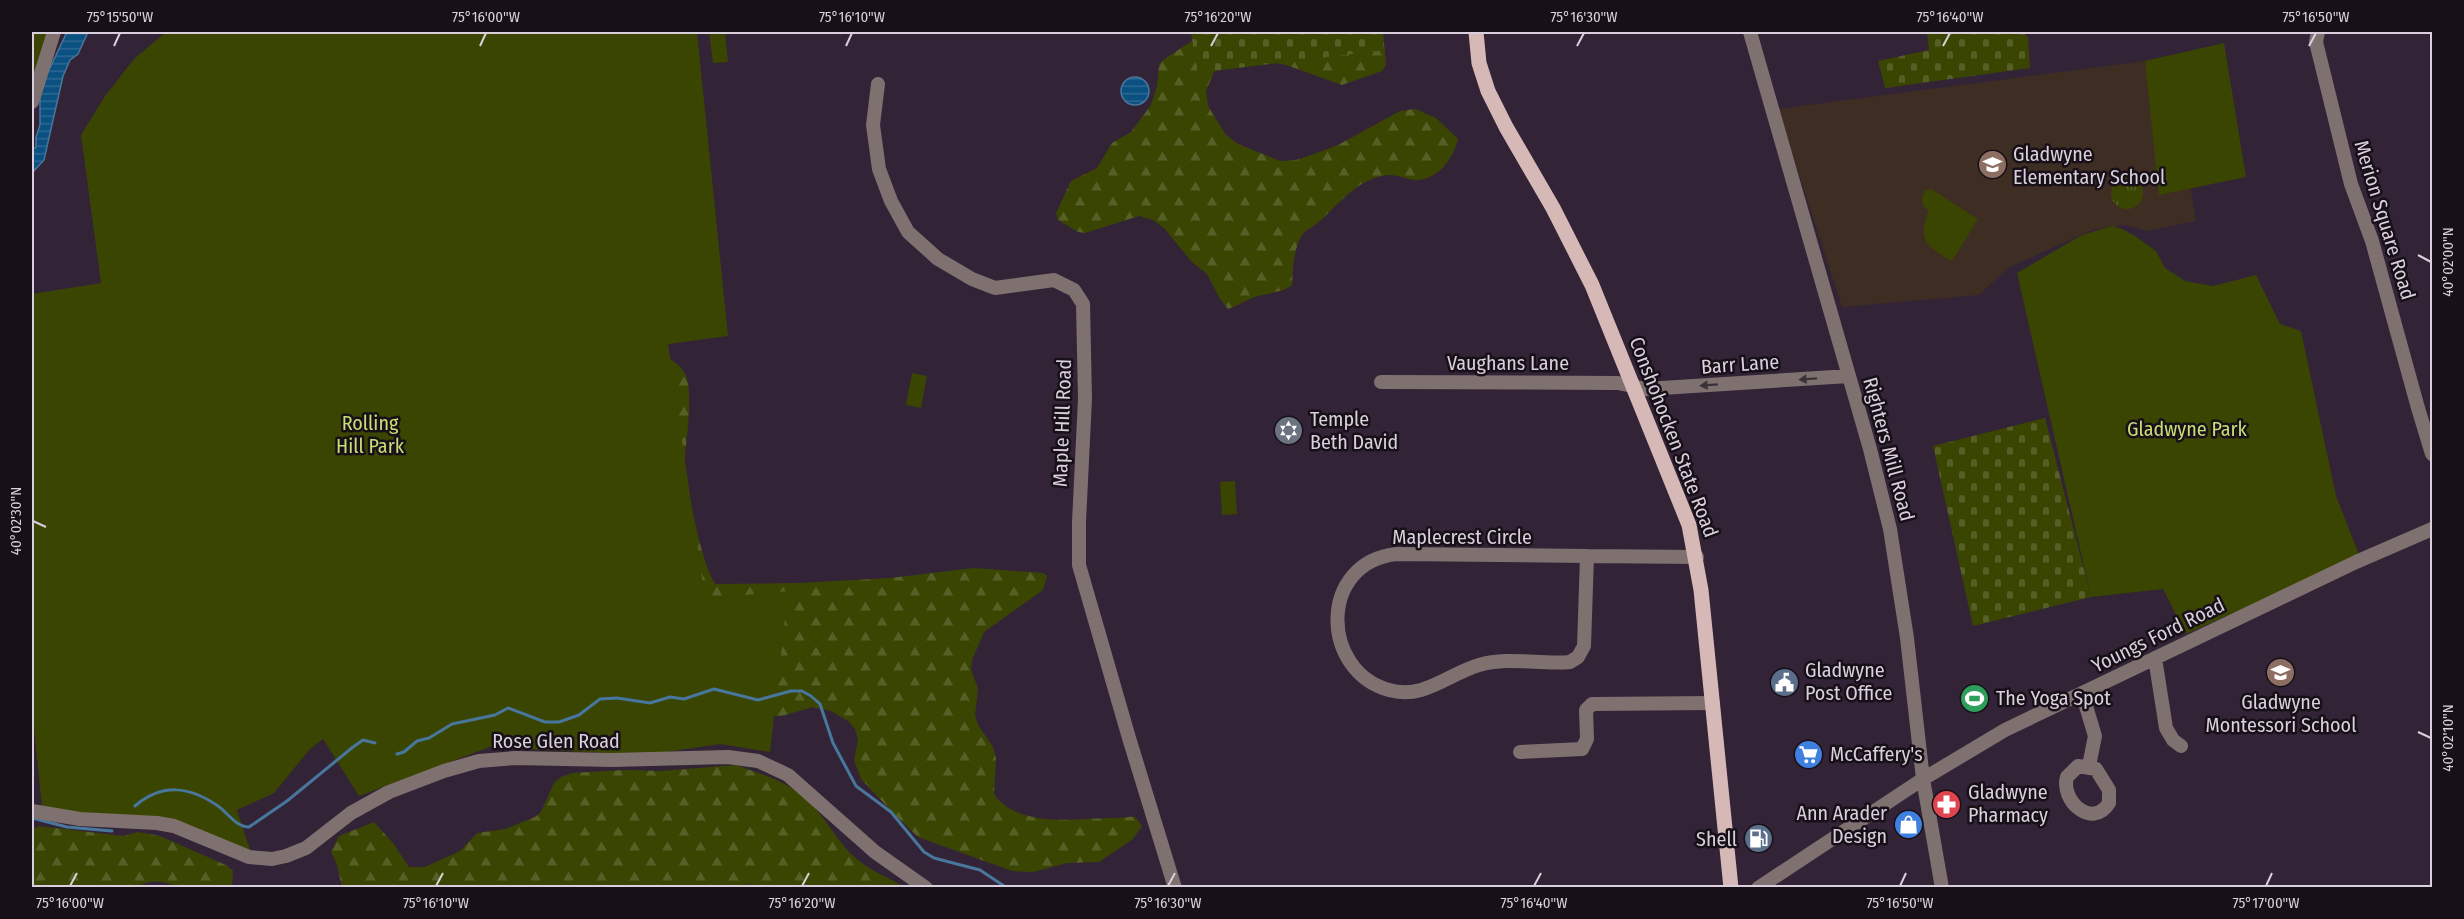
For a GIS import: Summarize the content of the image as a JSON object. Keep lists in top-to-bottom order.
{
  "streets": {
    "main road": ["Conshohocken State Road"],
    "street": [
      "Merion Square Road",
      "Vaughans Lane",
      "Barr Lane",
      "Maple Hill Road",
      "Righters Mill Road",
      "Maplecrest Circle",
      "Youngs Ford Road",
      "Rose Glen Road"
    ]
  },
  "crossings": [
    ["Vaughans Lane", "Barr Lane"],
    ["Vaughans Lane", "Conshohocken State Road"],
    ["Barr Lane", "Conshohocken State Road"],
    ["Barr Lane", "Righters Mill Road"],
    ["Conshohocken State Road", "Maplecrest Circle"],
    ["Righters Mill Road", "Youngs Ford Road"]
  ],
  "one_way": ["Barr Lane"],
  "parks": ["Rolling Hill Park", "Gladwyne Park"],
  "places": {
    "school or university": ["Gladwyne Elementary School", "Gladwyne Montessori School"],
    "synagogue": ["Temple Beth David"],
    "public building": ["Gladwyne Post Office"],
    "sports": ["The Yoga Spot"],
    "supermarket": ["McCaffery's"],
    "pharmacy": ["Gladwyne Pharmacy"],
    "shop": ["Ann Arader Design"],
    "fuel station": ["Shell"]
  },
  "coordinates": [
    "75°15'50\"W",
    "75°16'00\"W",
    "75°16'10\"W",
    "75°16'20\"W",
    "75°16'30\"W",
    "75°16'40\"W",
    "75°16'50\"W",
    "40°02'00\"N",
    "40°02'30\"N",
    "40°02'10\"N",
    "75°17'00\"W"
  ]
}
